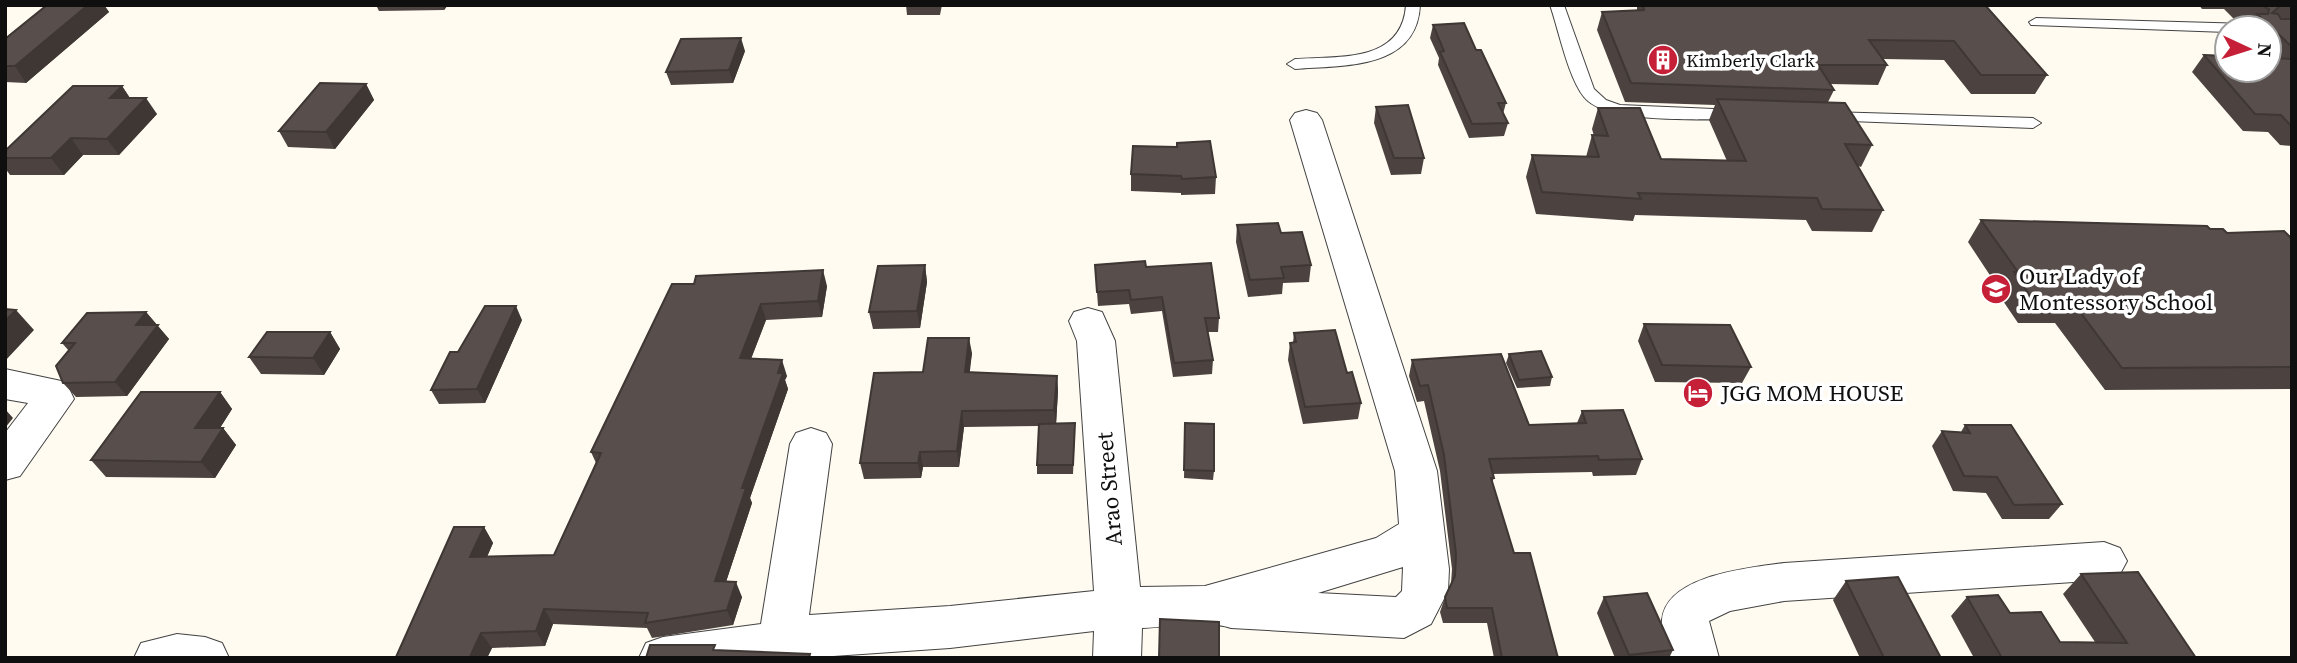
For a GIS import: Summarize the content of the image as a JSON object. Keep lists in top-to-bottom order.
{
  "streets": {
    "street": ["Arao Street"]
  },
  "places": {
    "building": ["Kimberly Clark"],
    "school or university": ["Our Lady of Montessory School"],
    "hotel": ["JGG MOM HOUSE"]
  },
  "north": "right"
}
